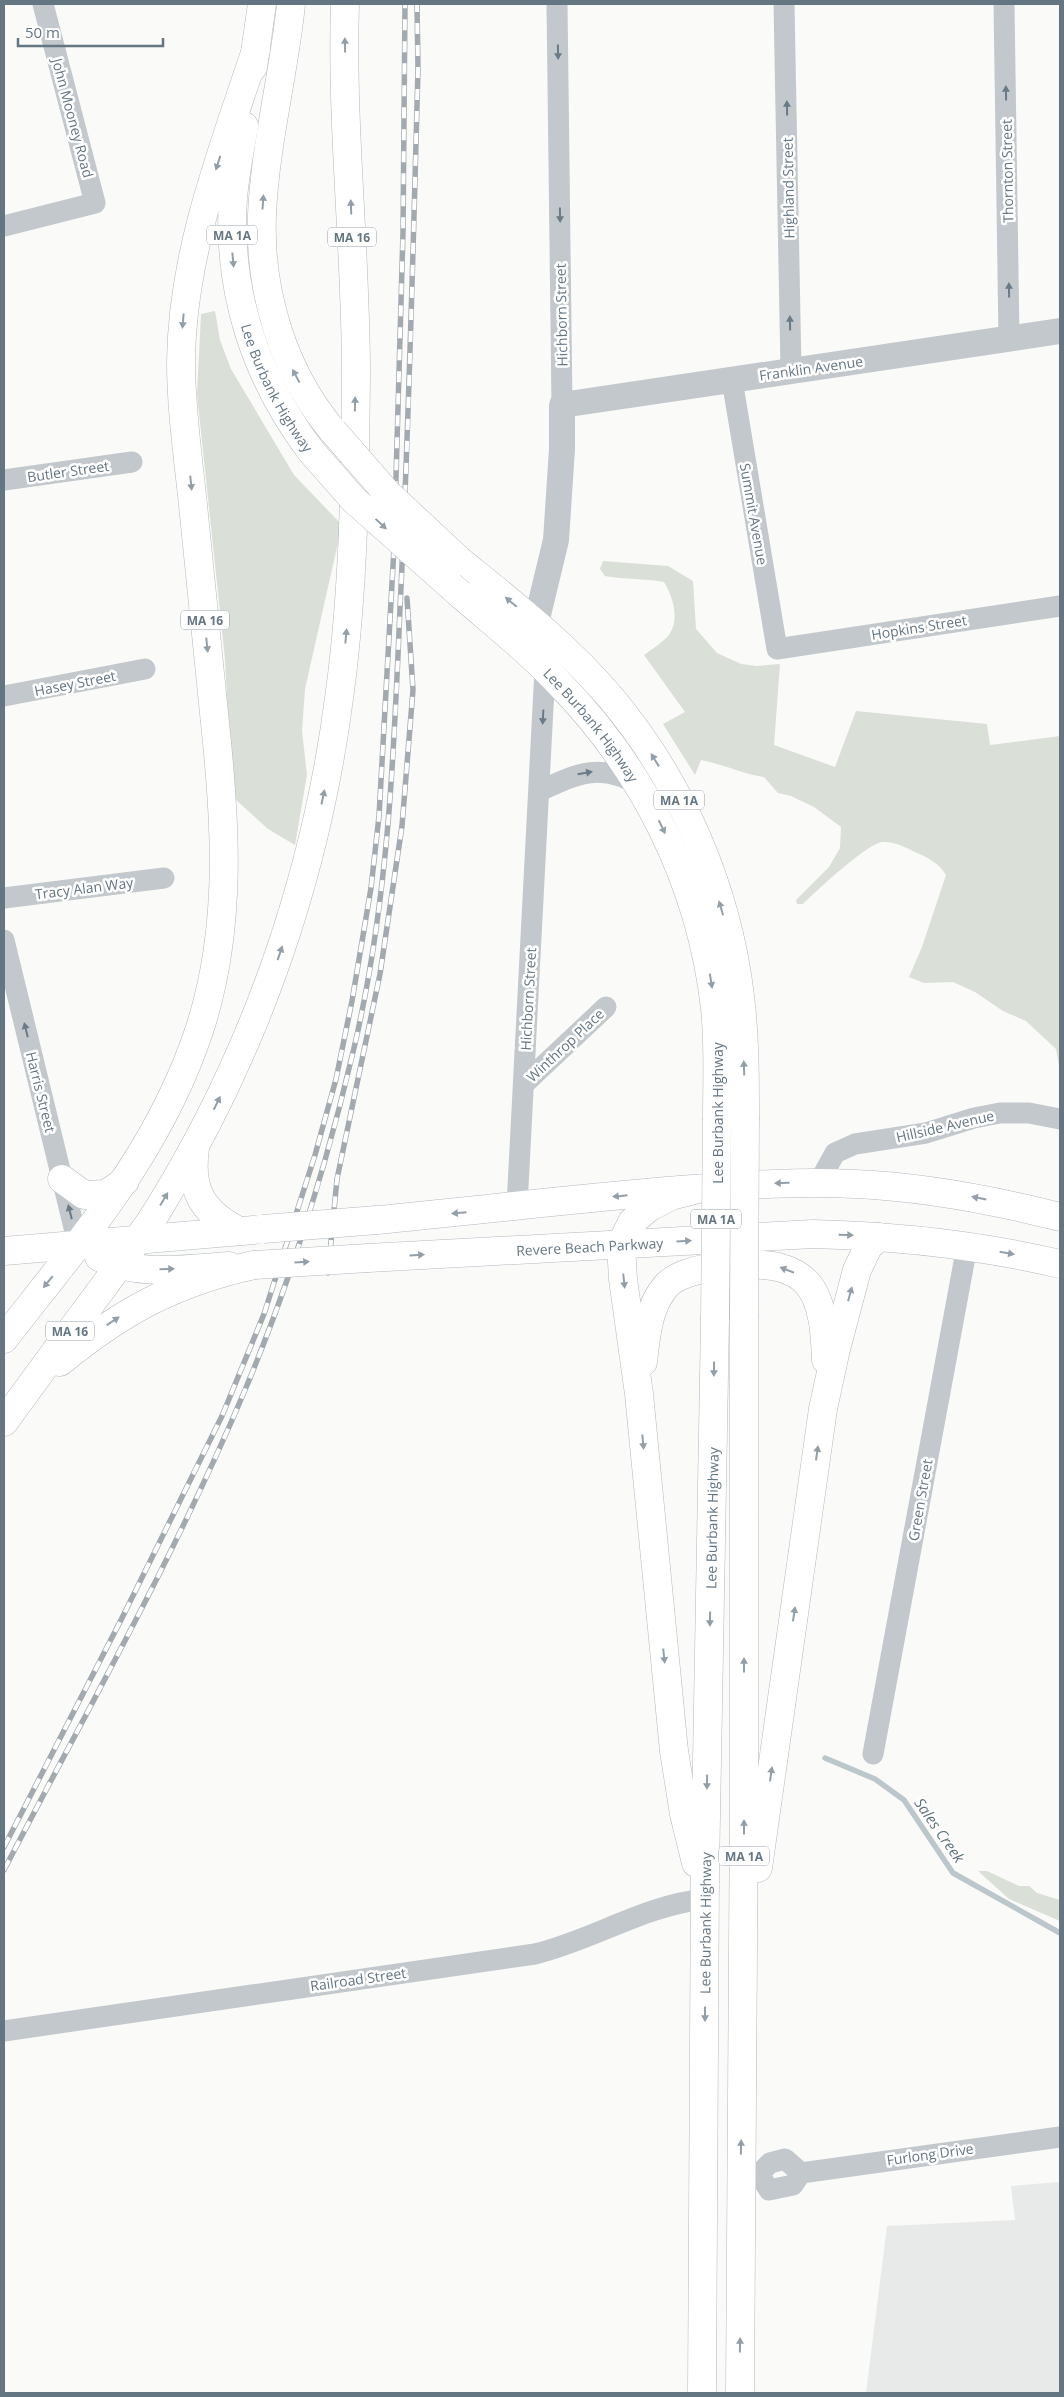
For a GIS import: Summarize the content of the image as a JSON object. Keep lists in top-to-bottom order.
{
  "streets": {
    "main road": [
      "MA 1A",
      "MA 16",
      "Lee Burbank Highway",
      "Revere Beach Parkway"
    ],
    "street": [
      "John Mooney Road",
      "Thornton Street",
      "Highland Street",
      "Hichborn Street",
      "Franklin Avenue",
      "Butler Street",
      "Summit Avenue",
      "Hopkins Street",
      "Hasey Street",
      "Tracy Alan Way",
      "Winthrop Place",
      "Harris Street",
      "Hillside Avenue",
      "Green Street",
      "Railroad Street",
      "Furlong Drive"
    ]
  },
  "crossings": [
    ["Thornton Street", "Franklin Avenue"],
    ["Highland Street", "Franklin Avenue"],
    ["MA 1A", "Lee Burbank Highway"],
    ["MA 16", "Lee Burbank Highway"],
    ["MA 16", "Harris Street"],
    ["MA 16", "Revere Beach Parkway"],
    ["Hichborn Street", "Franklin Avenue"],
    ["Hichborn Street", "Lee Burbank Highway"],
    ["Hichborn Street", "Winthrop Place"],
    ["Franklin Avenue", "Summit Avenue"],
    ["Lee Burbank Highway", "Railroad Street"],
    ["Lee Burbank Highway", "Furlong Drive"],
    ["Summit Avenue", "Hopkins Street"],
    ["Harris Street", "Revere Beach Parkway"],
    ["Revere Beach Parkway", "Green Street"]
  ],
  "one_way": [
    "Thornton Street",
    "Highland Street",
    "Hichborn Street",
    "Harris Street"
  ],
  "water": ["Sales Creek"],
  "scale_bar": "50 m"
}
